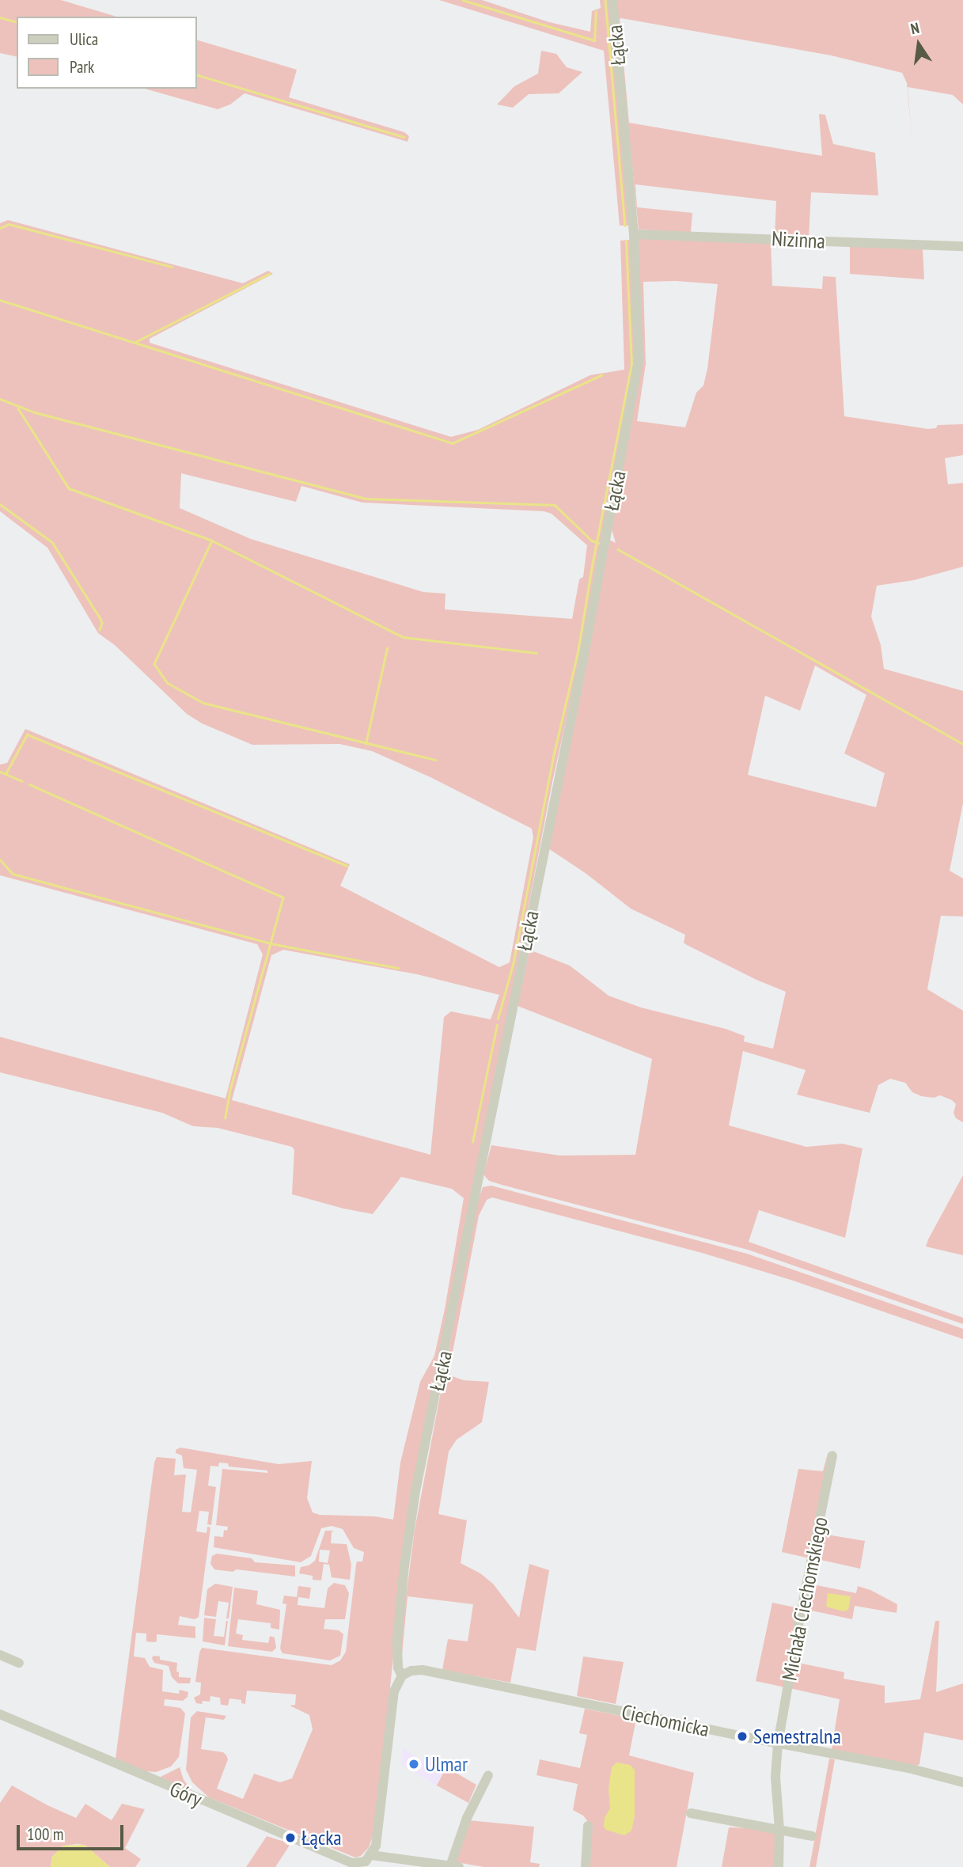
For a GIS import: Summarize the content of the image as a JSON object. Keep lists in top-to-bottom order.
{
  "streets": {
    "street": [
      "Łącka",
      "Nizinna",
      "Michała Ciechomskiego",
      "Ciechomicka",
      "Góry"
    ]
  },
  "crossings": [
    ["Łącka", "Nizinna"],
    ["Łącka", "Ciechomicka"],
    ["Łącka", "Góry"],
    ["Michała Ciechomskiego", "Ciechomicka"]
  ],
  "places": ["Semestralna", "Ulmar", "Łącka"],
  "legend": ["Ulica", "Park"],
  "scale_bar": "100 m",
  "north": "top"
}
